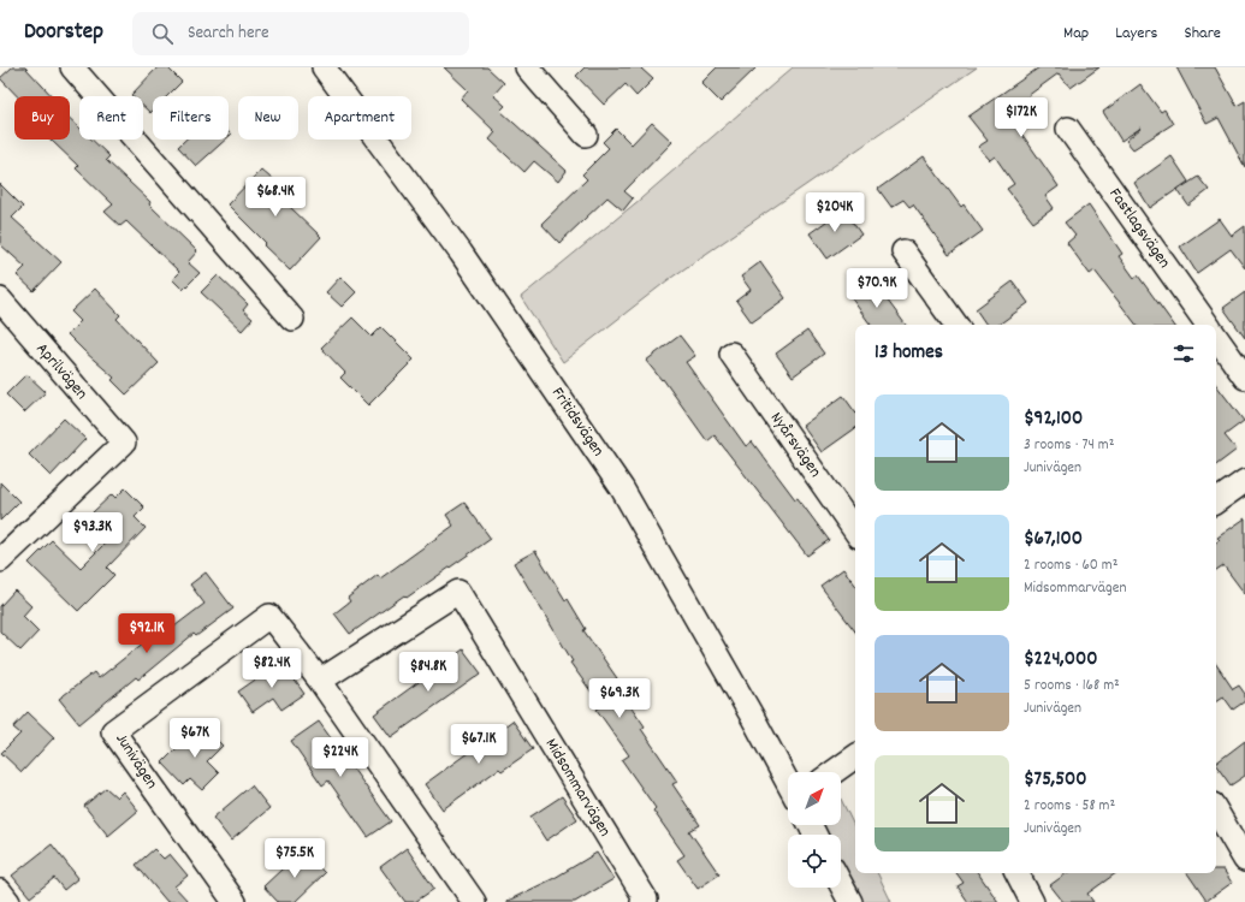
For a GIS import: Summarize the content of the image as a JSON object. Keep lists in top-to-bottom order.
{
  "streets": {
    "street": [
      "Fastlagsvägen",
      "Aprilvägen",
      "Fritidsvägen",
      "Nyårsvägen",
      "Junivägen",
      "Midsommarvägen"
    ]
  },
  "crossings": [
    ["Junivägen", "Midsommarvägen"]
  ],
  "north": "top right",
  "page": {
    "header": "Doorstep",
    "search": "Search here",
    "nav": ["Map", "Layers", "Share"],
    "chip": [
      "Buy",
      "Rent",
      "Filters",
      "New",
      "Apartment"
    ],
    "price": [
      "$172K",
      "$68.4K",
      "$204K",
      "$70.9K",
      "$93.3K",
      "$92.1K",
      "$82.4K",
      "$84.8K",
      "$69.3K",
      "$67K",
      "$67.1K",
      "$224K",
      "$75.5K"
    ],
    "heading": "13 homes",
    "list": [
      {
        "name": "$92,100",
        "note": "3 rooms · 74 m² · Junivägen"
      },
      {
        "name": "$67,100",
        "note": "2 rooms · 60 m² · Midsommarvägen"
      },
      {
        "name": "$224,000",
        "note": "5 rooms · 168 m² · Junivägen"
      },
      {
        "name": "$75,500",
        "note": "2 rooms · 58 m² · Junivägen"
      }
    ]
  }
}
